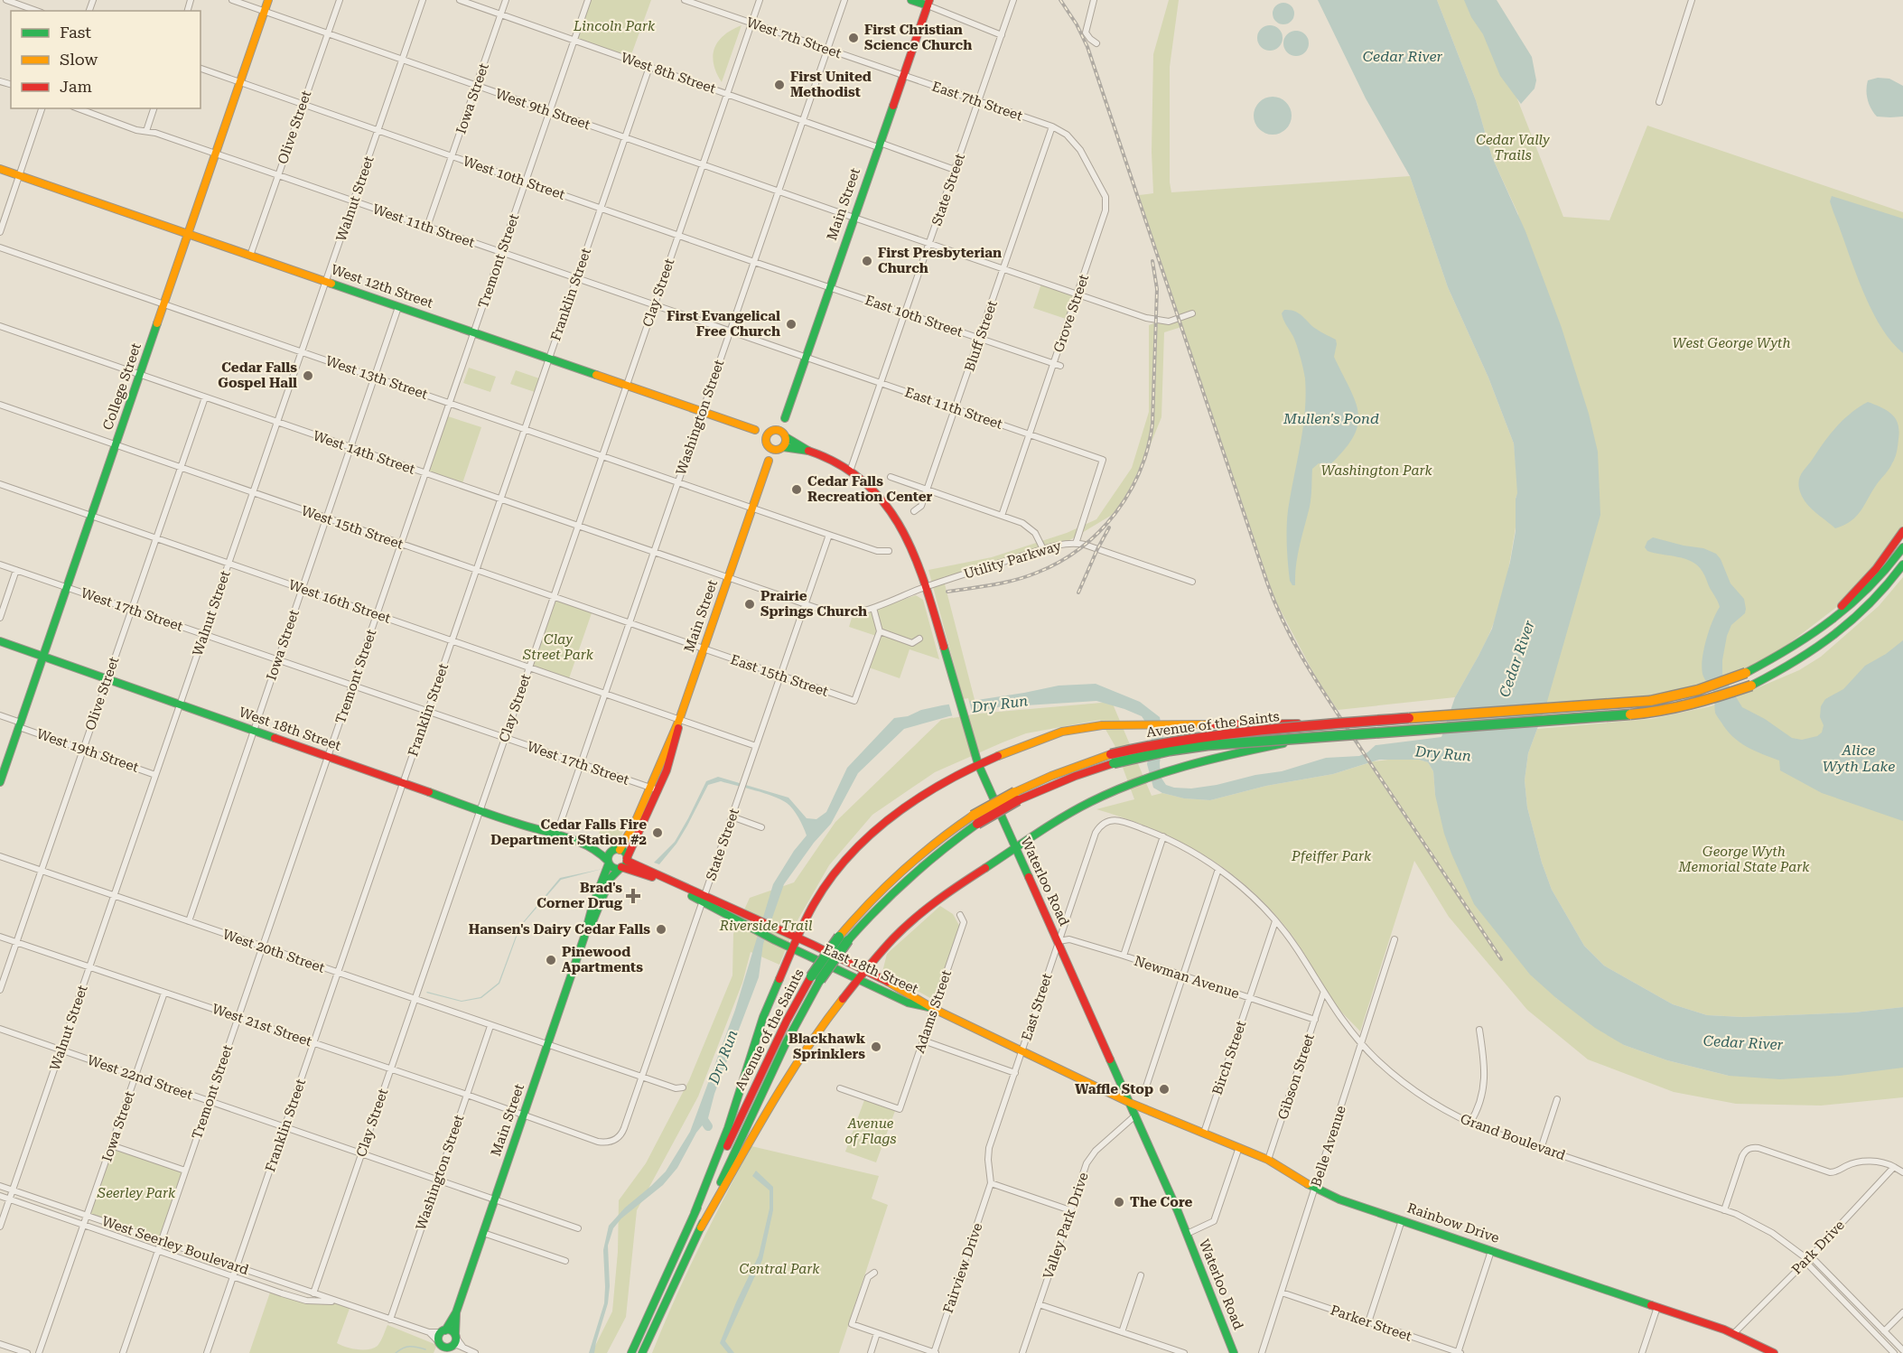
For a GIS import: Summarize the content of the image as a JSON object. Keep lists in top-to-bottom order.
{
  "streets": {
    "main road": [
      "Main Street",
      "West 12th Street",
      "College Street",
      "Avenue of the Saints",
      "West 18th Street",
      "Waterloo Road",
      "East 18th Street",
      "Rainbow Drive"
    ],
    "street": [
      "West 7th Street",
      "West 8th Street",
      "Iowa Street",
      "East 7th Street",
      "West 9th Street",
      "Olive Street",
      "West 10th Street",
      "State Street",
      "Walnut Street",
      "West 11th Street",
      "Tremont Street",
      "Clay Street",
      "Franklin Street",
      "Grove Street",
      "East 10th Street",
      "Bluff Street",
      "West 13th Street",
      "East 11th Street",
      "Washington Street",
      "West 14th Street",
      "West 15th Street",
      "Utility Parkway",
      "West 16th Street",
      "West 17th Street",
      "East 15th Street",
      "West 19th Street",
      "West 20th Street",
      "Newman Avenue",
      "East Street",
      "Adams Street",
      "West 21st Street",
      "Birch Street",
      "Gibson Street",
      "West 22nd Street",
      "Grand Boulevard",
      "Belle Avenue",
      "Valley Park Drive",
      "West Seerley Boulevard",
      "Park Drive",
      "Fairview Drive",
      "Parker Street"
    ]
  },
  "crossings": [
    ["West 7th Street", "East 7th Street"],
    ["West 7th Street", "Main Street"],
    ["West 7th Street", "Clay Street"],
    ["West 7th Street", "Washington Street"],
    ["West 8th Street", "Iowa Street"],
    ["West 8th Street", "State Street"],
    ["West 8th Street", "Main Street"],
    ["West 8th Street", "Tremont Street"],
    ["West 8th Street", "Clay Street"],
    ["West 8th Street", "Franklin Street"],
    ["West 8th Street", "Washington Street"],
    ["Iowa Street", "West 9th Street"],
    ["Iowa Street", "West 10th Street"],
    ["Iowa Street", "West 11th Street"],
    ["Iowa Street", "West 12th Street"],
    ["Iowa Street", "West 13th Street"],
    ["Iowa Street", "West 14th Street"],
    ["Iowa Street", "West 15th Street"],
    ["Iowa Street", "West 16th Street"],
    ["Iowa Street", "West 17th Street"],
    ["Iowa Street", "West 18th Street"],
    ["Iowa Street", "West 20th Street"],
    ["Iowa Street", "West 21st Street"],
    ["Iowa Street", "West 22nd Street"],
    ["Iowa Street", "West Seerley Boulevard"],
    ["East 7th Street", "State Street"],
    ["East 7th Street", "Main Street"],
    ["East 7th Street", "Grove Street"],
    ["East 7th Street", "Bluff Street"],
    ["West 9th Street", "Olive Street"],
    ["West 9th Street", "State Street"],
    ["West 9th Street", "Walnut Street"],
    ["West 9th Street", "Main Street"],
    ["West 9th Street", "Tremont Street"],
    ["West 9th Street", "Clay Street"],
    ["West 9th Street", "Franklin Street"],
    ["West 9th Street", "Grove Street"],
    ["West 9th Street", "Bluff Street"],
    ["West 9th Street", "College Street"],
    ["West 9th Street", "Washington Street"],
    ["Olive Street", "West 10th Street"],
    ["Olive Street", "West 11th Street"],
    ["Olive Street", "West 12th Street"],
    ["Olive Street", "West 14th Street"],
    ["Olive Street", "West 15th Street"],
    ["Olive Street", "West 16th Street"],
    ["Olive Street", "West 17th Street"],
    ["Olive Street", "West 18th Street"],
    ["Olive Street", "West 19th Street"],
    ["Olive Street", "West 20th Street"],
    ["Olive Street", "West 21st Street"],
    ["West 10th Street", "Walnut Street"],
    ["West 10th Street", "Main Street"],
    ["West 10th Street", "Tremont Street"],
    ["West 10th Street", "Clay Street"],
    ["West 10th Street", "Franklin Street"],
    ["West 10th Street", "East 10th Street"],
    ["West 10th Street", "College Street"],
    ["West 10th Street", "Washington Street"],
    ["State Street", "East 10th Street"],
    ["State Street", "West 13th Street"],
    ["State Street", "East 11th Street"],
    ["State Street", "West 14th Street"],
    ["State Street", "Utility Parkway"],
    ["State Street", "West 16th Street"],
    ["State Street", "East 15th Street"],
    ["State Street", "Waterloo Road"],
    ["State Street", "West 20th Street"],
    ["State Street", "East 18th Street"],
    ["State Street", "West 21st Street"],
    ["Walnut Street", "West 11th Street"],
    ["Walnut Street", "West 12th Street"],
    ["Walnut Street", "West 13th Street"],
    ["Walnut Street", "West 14th Street"],
    ["Walnut Street", "West 15th Street"],
    ["Walnut Street", "West 16th Street"],
    ["Walnut Street", "West 17th Street"],
    ["Walnut Street", "West 18th Street"],
    ["Walnut Street", "West 19th Street"],
    ["Walnut Street", "West 20th Street"],
    ["Walnut Street", "West 21st Street"],
    ["Walnut Street", "West 22nd Street"],
    ["Walnut Street", "West Seerley Boulevard"],
    ["Main Street", "West 11th Street"],
    ["Main Street", "West 12th Street"],
    ["Main Street", "East 10th Street"],
    ["Main Street", "West 13th Street"],
    ["Main Street", "East 11th Street"],
    ["Main Street", "West 14th Street"],
    ["Main Street", "West 15th Street"],
    ["Main Street", "West 16th Street"],
    ["Main Street", "West 17th Street"],
    ["Main Street", "East 15th Street"],
    ["Main Street", "West 18th Street"],
    ["Main Street", "Waterloo Road"],
    ["Main Street", "West 20th Street"],
    ["Main Street", "East 18th Street"],
    ["Main Street", "West 21st Street"],
    ["Main Street", "West 22nd Street"],
    ["Main Street", "West Seerley Boulevard"],
    ["West 11th Street", "Tremont Street"],
    ["West 11th Street", "Clay Street"],
    ["West 11th Street", "Franklin Street"],
    ["West 11th Street", "College Street"],
    ["West 11th Street", "East 11th Street"],
    ["West 11th Street", "Washington Street"],
    ["Tremont Street", "West 12th Street"],
    ["Tremont Street", "West 13th Street"],
    ["Tremont Street", "West 14th Street"],
    ["Tremont Street", "West 15th Street"],
    ["Tremont Street", "West 16th Street"],
    ["Tremont Street", "West 17th Street"],
    ["Tremont Street", "West 18th Street"],
    ["Tremont Street", "West 20th Street"],
    ["Tremont Street", "West 21st Street"],
    ["Tremont Street", "West 22nd Street"],
    ["Tremont Street", "West Seerley Boulevard"],
    ["West 12th Street", "Clay Street"],
    ["West 12th Street", "Franklin Street"],
    ["West 12th Street", "College Street"],
    ["West 12th Street", "Washington Street"],
    ["West 12th Street", "Waterloo Road"],
    ["Clay Street", "West 13th Street"],
    ["Clay Street", "West 14th Street"],
    ["Clay Street", "West 15th Street"],
    ["Clay Street", "West 16th Street"],
    ["Clay Street", "West 17th Street"],
    ["Clay Street", "West 18th Street"],
    ["Clay Street", "West 20th Street"],
    ["Clay Street", "West 21st Street"],
    ["Clay Street", "West 22nd Street"],
    ["Clay Street", "West Seerley Boulevard"],
    ["Franklin Street", "West 13th Street"],
    ["Franklin Street", "West 14th Street"],
    ["Franklin Street", "West 15th Street"],
    ["Franklin Street", "West 16th Street"],
    ["Franklin Street", "West 17th Street"],
    ["Franklin Street", "West 18th Street"],
    ["Franklin Street", "West 20th Street"],
    ["Franklin Street", "West 21st Street"],
    ["Franklin Street", "West 22nd Street"],
    ["Franklin Street", "West Seerley Boulevard"],
    ["Grove Street", "East 10th Street"],
    ["Grove Street", "Bluff Street"],
    ["Grove Street", "East 11th Street"],
    ["East 10th Street", "Bluff Street"],
    ["Bluff Street", "East 11th Street"],
    ["West 13th Street", "College Street"],
    ["West 13th Street", "Washington Street"],
    ["College Street", "West 14th Street"],
    ["College Street", "West 15th Street"],
    ["College Street", "West 16th Street"],
    ["College Street", "West 17th Street"],
    ["College Street", "West 18th Street"],
    ["College Street", "West 19th Street"],
    ["East 11th Street", "Utility Parkway"],
    ["Washington Street", "West 14th Street"],
    ["Washington Street", "West 15th Street"],
    ["Washington Street", "West 16th Street"],
    ["Washington Street", "West 17th Street"],
    ["Washington Street", "West 18th Street"],
    ["Washington Street", "West 20th Street"],
    ["Washington Street", "West 21st Street"],
    ["Washington Street", "West 22nd Street"],
    ["Washington Street", "West Seerley Boulevard"],
    ["West 14th Street", "Utility Parkway"],
    ["West 15th Street", "East 15th Street"],
    ["Utility Parkway", "Waterloo Road"],
    ["West 18th Street", "East 18th Street"],
    ["Waterloo Road", "East 18th Street"],
    ["Waterloo Road", "Newman Avenue"],
    ["Waterloo Road", "East Street"],
    ["Waterloo Road", "Rainbow Drive"],
    ["Waterloo Road", "Valley Park Drive"],
    ["East 18th Street", "East Street"],
    ["East 18th Street", "Adams Street"],
    ["East 18th Street", "Rainbow Drive"],
    ["Newman Avenue", "East Street"],
    ["Newman Avenue", "Birch Street"],
    ["Newman Avenue", "Gibson Street"],
    ["East Street", "Grand Boulevard"],
    ["East Street", "Fairview Drive"],
    ["Birch Street", "Grand Boulevard"],
    ["Birch Street", "Rainbow Drive"],
    ["Gibson Street", "Grand Boulevard"],
    ["Gibson Street", "Rainbow Drive"],
    ["Grand Boulevard", "Belle Avenue"],
    ["Grand Boulevard", "Park Drive"],
    ["Belle Avenue", "Rainbow Drive"],
    ["Belle Avenue", "Parker Street"],
    ["Rainbow Drive", "Park Drive"]
  ],
  "water": [
    "Cedar River",
    "Mullen's Pond",
    "Dry Run",
    "Alice Wyth Lake"
  ],
  "parks": [
    "Lincoln Park",
    "Cedar Vally Trails",
    "West George Wyth",
    "Washington Park",
    "Clay Street Park",
    "George Wyth Memorial State Park",
    "Pfeiffer Park",
    "Riverside Trail",
    "Avenue of Flags",
    "Seerley Park",
    "Central Park"
  ],
  "places": {
    "other": [
      "First Christian Science Church",
      "First United Methodist",
      "First Presbyterian Church",
      "First Evangelical Free Church",
      "Cedar Falls Gospel Hall",
      "Cedar Falls Recreation Center",
      "Prairie Springs Church",
      "Cedar Falls Fire Department Station #2",
      "Hansen's Dairy Cedar Falls",
      "Pinewood Apartments",
      "Blackhawk Sprinklers",
      "Waffle Stop",
      "The Core"
    ],
    "health": ["Brad's Corner Drug"]
  },
  "legend": ["Fast", "Slow", "Jam"]
}
